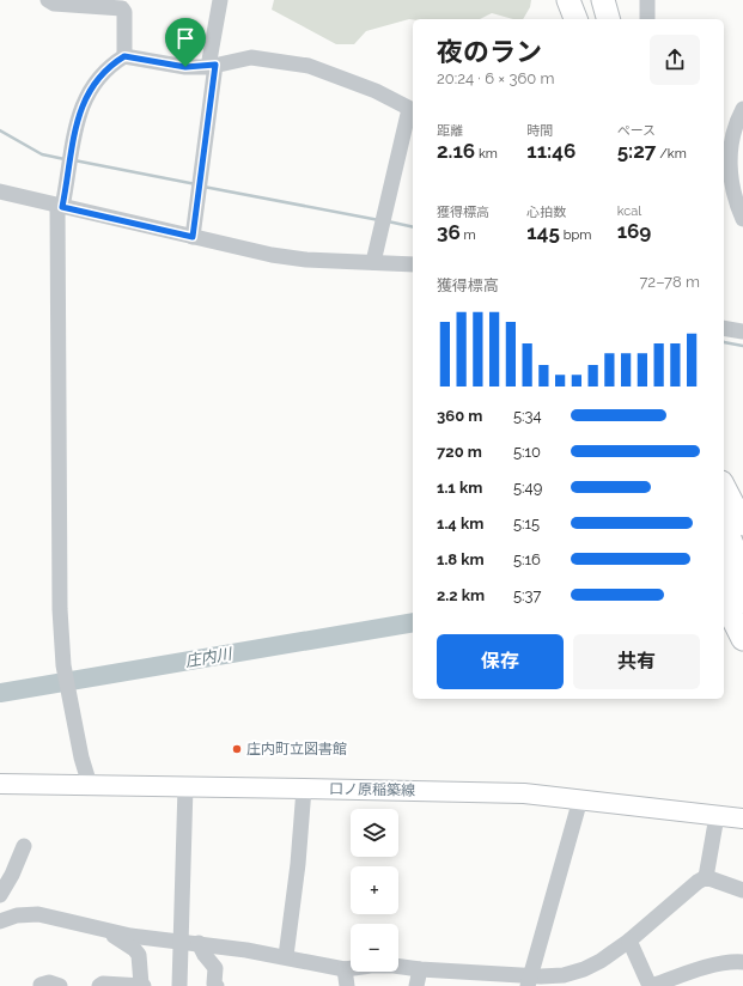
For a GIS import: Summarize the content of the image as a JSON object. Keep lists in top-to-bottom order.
{
  "streets": {
    "main road": ["口ノ原稲築線"]
  },
  "water": ["庄内川"],
  "places": ["庄内町立図書館"],
  "page": {
    "heading": ["夜のラン", "20:24 · 6 × 360 m"],
    "stats": [
      ["距離", "2.16 km"],
      ["時間", "11:46"],
      ["ペース", "5:27 /km"],
      ["獲得標高", "36 m"],
      ["心拍数", "145 bpm"],
      ["kcal", "169"]
    ],
    "chart": ["獲得標高", "72–78 m"],
    "list": [
      {
        "name": "360 m",
        "note": "5:34"
      },
      {
        "name": "720 m",
        "note": "5:10"
      },
      {
        "name": "1.1 km",
        "note": "5:49"
      },
      {
        "name": "1.4 km",
        "note": "5:15"
      },
      {
        "name": "1.8 km",
        "note": "5:16"
      },
      {
        "name": "2.2 km",
        "note": "5:37"
      }
    ],
    "buttons": ["保存", "共有"],
    "map_buttons": ["+", "−"]
  }
}
